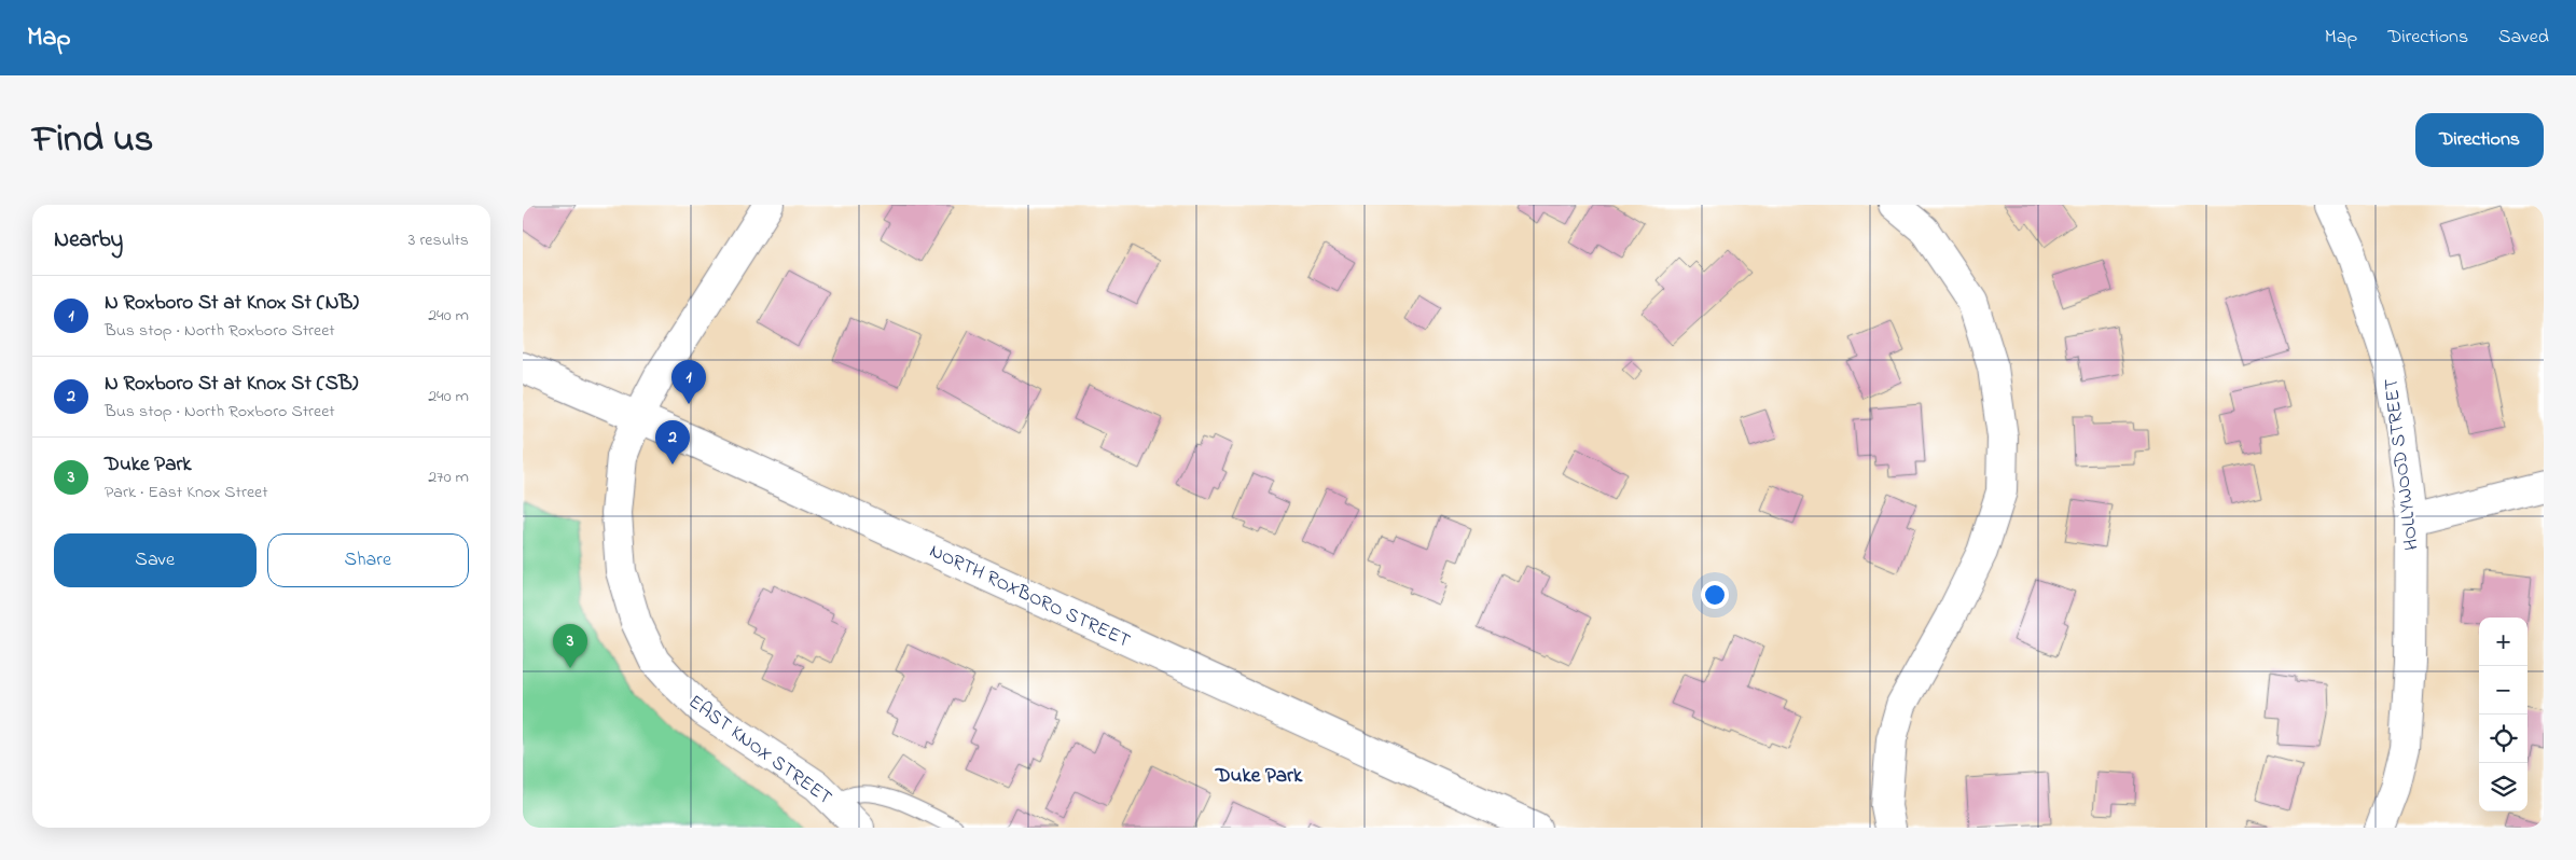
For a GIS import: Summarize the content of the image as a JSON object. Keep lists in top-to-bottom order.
{
  "streets": {
    "street": ["HOLLYWOOD STREET", "NORTH ROXBORO STREET", "EAST KNOX STREET"]
  },
  "crossings": [
    ["NORTH ROXBORO STREET", "EAST KNOX STREET"]
  ],
  "districts": ["Duke Park"],
  "page": {
    "header": "Map",
    "nav": ["Map", "Directions", "Saved"],
    "title": "Find us",
    "buttons": [
      "Directions",
      ["Save", "Share"]
    ],
    "heading": ["Nearby", "3 results"],
    "list": [
      {
        "mark": "1",
        "name": "N Roxboro St at Knox St (NB)",
        "note": "Bus stop · North Roxboro Street",
        "value": "240 m"
      },
      {
        "mark": "2",
        "name": "N Roxboro St at Knox St (SB)",
        "note": "Bus stop · North Roxboro Street",
        "value": "240 m"
      },
      {
        "mark": "3",
        "name": "Duke Park",
        "note": "Park · East Knox Street",
        "value": "270 m"
      }
    ],
    "pins": ["1", "2", "3"],
    "map_buttons": ["+", "−"]
  }
}
